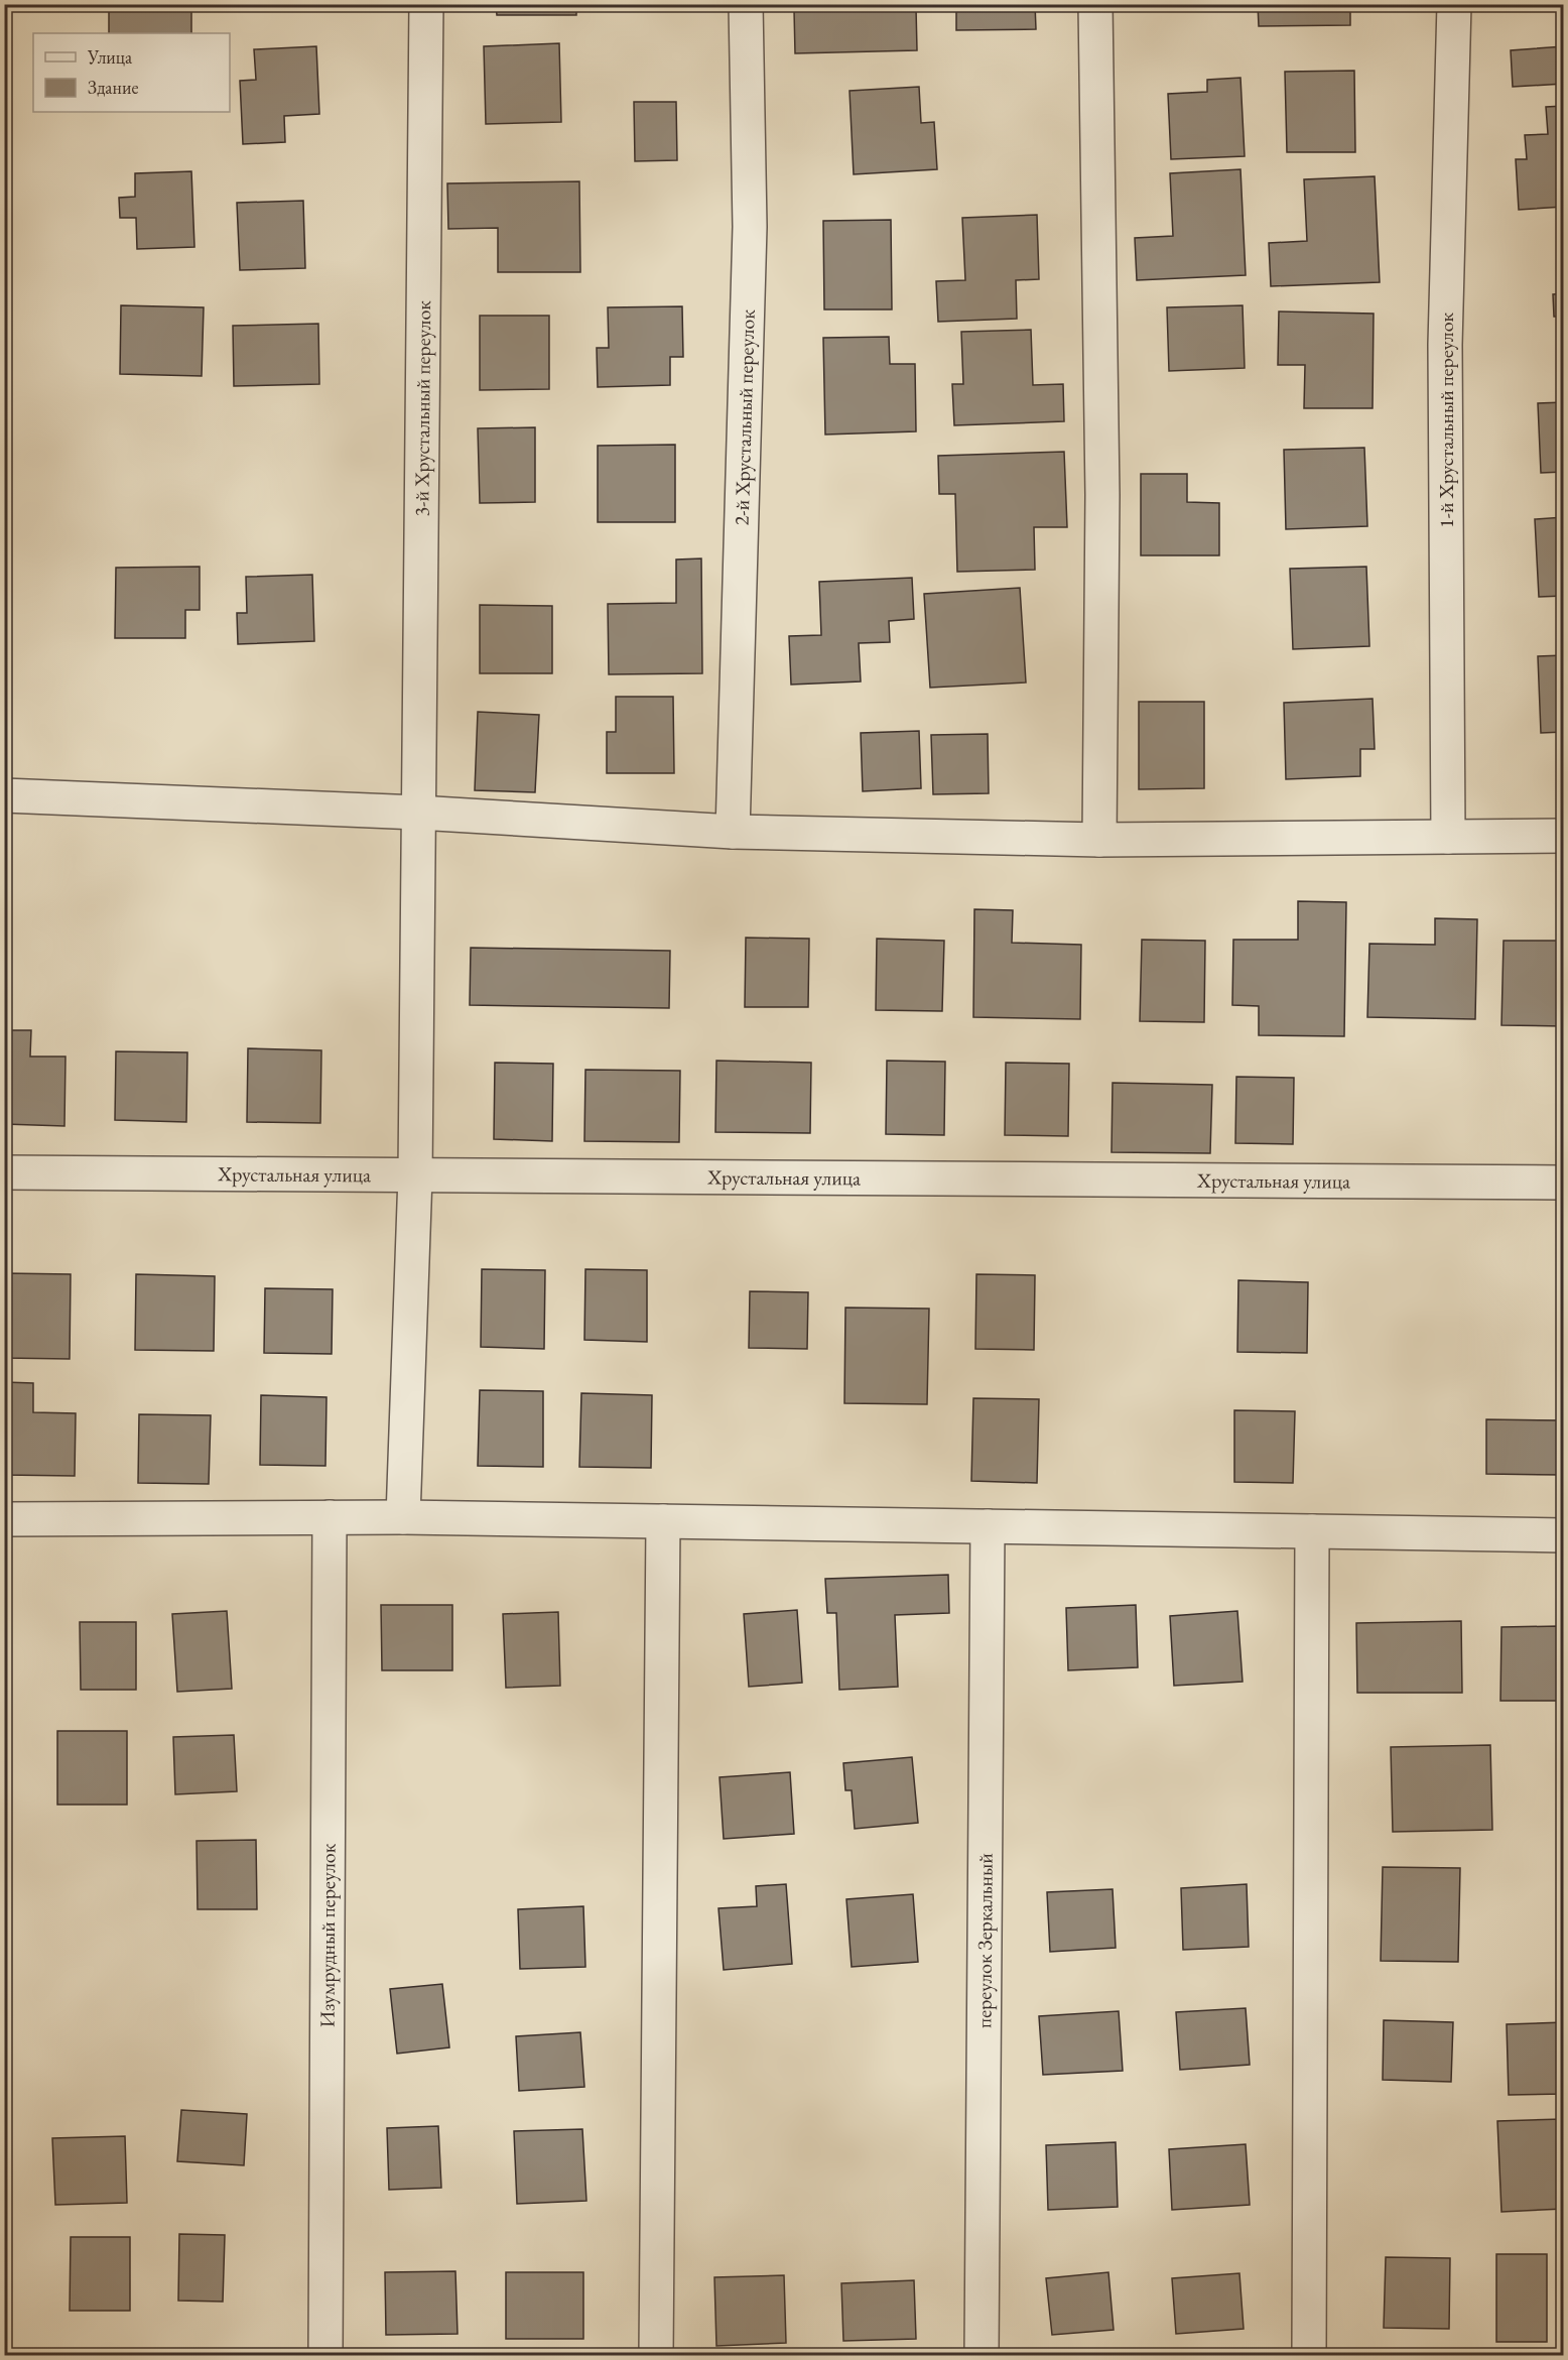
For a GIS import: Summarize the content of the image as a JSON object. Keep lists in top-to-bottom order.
{
  "streets": {
    "street": [
      "3-й Хрустальный переулок",
      "2-й Хрустальный переулок",
      "1-й Хрустальный переулок",
      "Хрустальная улица",
      "Изумрудный переулок",
      "переулок Зеркальный"
    ]
  },
  "crossings": [
    ["3-й Хрустальный переулок", "Хрустальная улица"]
  ],
  "legend": ["Улица", "Здание"]
}
